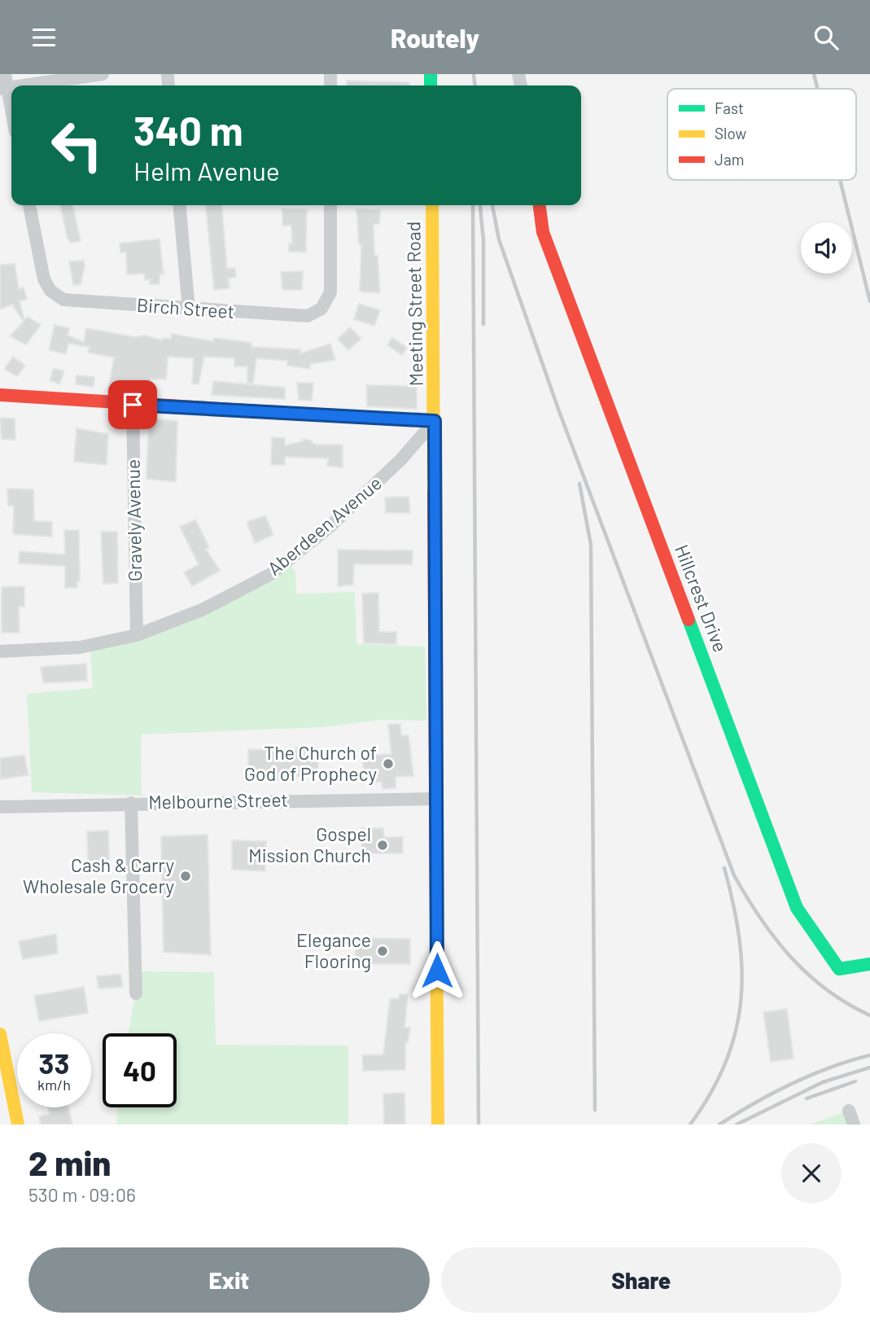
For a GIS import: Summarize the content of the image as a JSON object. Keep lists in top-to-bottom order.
{
  "streets": {
    "street": [
      "Meeting Street Road",
      "Birch Street",
      "Gravely Avenue",
      "Aberdeen Avenue",
      "Hillcrest Drive",
      "Melbourne Street"
    ]
  },
  "crossings": [
    ["Meeting Street Road", "Aberdeen Avenue"],
    ["Meeting Street Road", "Melbourne Street"],
    ["Gravely Avenue", "Aberdeen Avenue"]
  ],
  "places": [
    "The Church of God of Prophecy",
    "Gospel Mission Church",
    "Cash & Carry Wholesale Grocery",
    "Elegance Flooring"
  ],
  "legend": ["Fast", "Slow", "Jam"],
  "page": {
    "header": "Routely",
    "turn": ["340 m", "Helm Avenue"],
    "speed": "33 km/h",
    "limit": "40",
    "heading": ["2 min", "530 m · 09:06"],
    "buttons": ["Exit", "Share"]
  }
}
